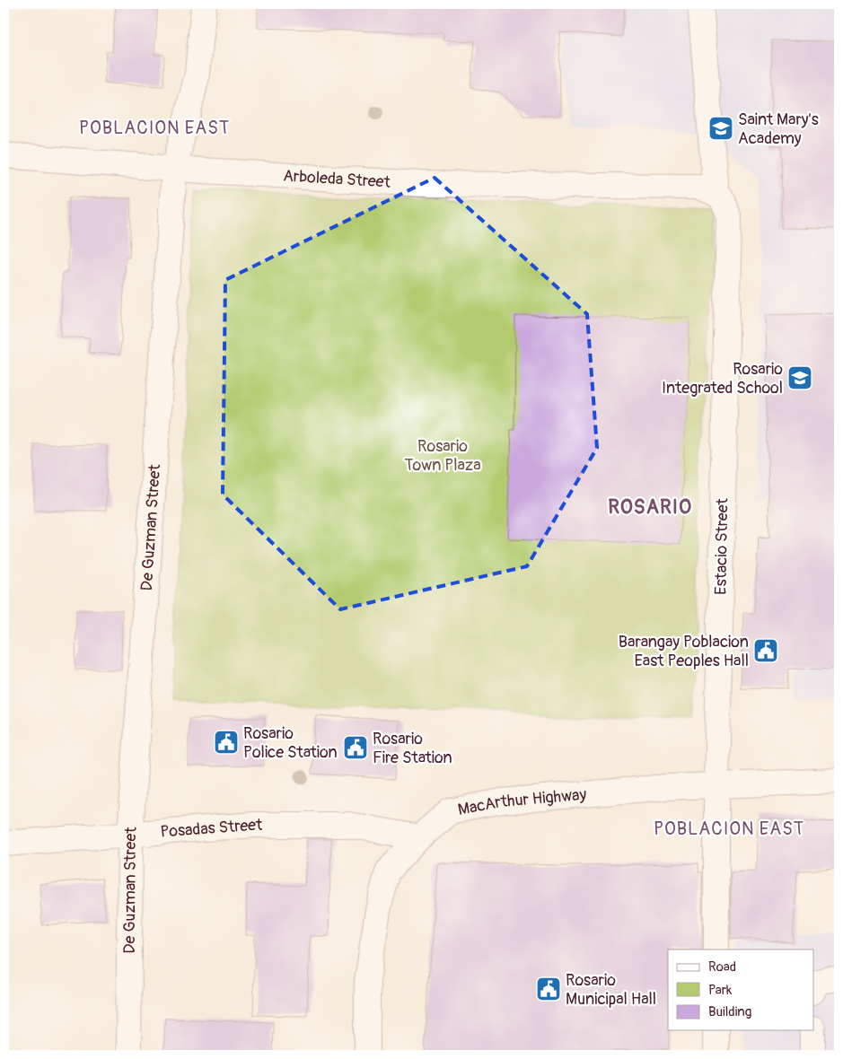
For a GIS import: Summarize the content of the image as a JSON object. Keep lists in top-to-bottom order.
{
  "streets": {
    "main road": [
      "Arboleda Street",
      "De Guzman Street",
      "Estacio Street",
      "MacArthur Highway",
      "Posadas Street"
    ]
  },
  "crossings": [
    ["Arboleda Street", "De Guzman Street"],
    ["Arboleda Street", "Estacio Street"],
    ["De Guzman Street", "Posadas Street"],
    ["Estacio Street", "MacArthur Highway"],
    ["MacArthur Highway", "Posadas Street"]
  ],
  "districts": ["POBLACION EAST", "ROSARIO", "POBLACION EAST"],
  "parks": ["Rosario Town Plaza"],
  "places": {
    "school or university": ["Saint Mary's Academy", "Rosario Integrated School"],
    "public building": [
      "Barangay Poblacion East Peoples Hall",
      "Rosario Police Station",
      "Rosario Fire Station",
      "Rosario Municipal Hall"
    ]
  },
  "legend": ["Road", "Park", "Building"]
}
